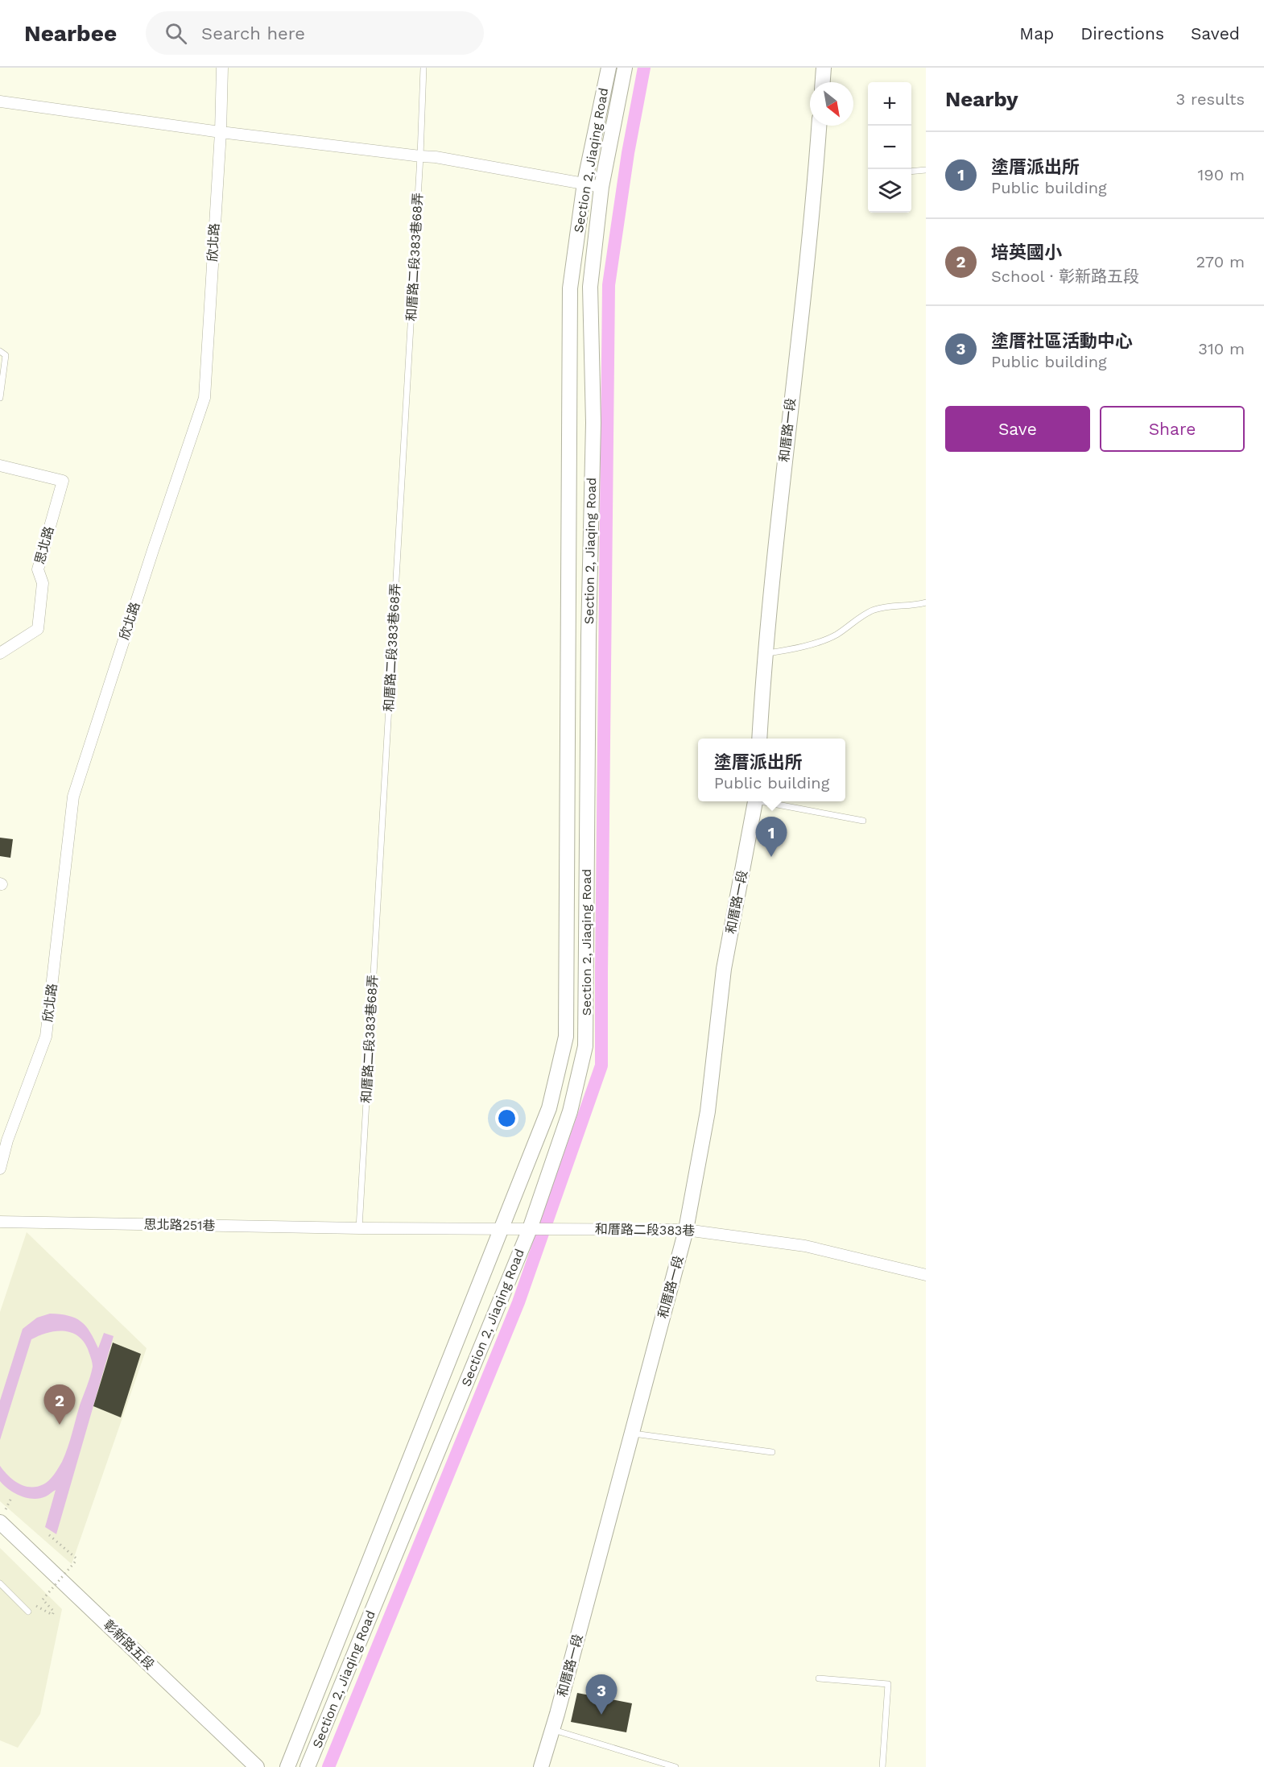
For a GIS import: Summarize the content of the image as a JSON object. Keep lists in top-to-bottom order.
{
  "streets": {
    "street": [
      "Section 2, Jiaqing Road",
      "欣北路",
      "和厝路一段",
      "思北路",
      "思北路251巷",
      "和厝路二段383巷",
      "彰新路五段"
    ],
    "lane": ["和厝路二段383巷68弄"]
  },
  "crossings": [
    ["Section 2, Jiaqing Road", "和厝路二段383巷"],
    ["和厝路二段383巷68弄", "思北路251巷"],
    ["和厝路二段383巷68弄", "和厝路二段383巷"],
    ["和厝路一段", "和厝路二段383巷"],
    ["思北路251巷", "和厝路二段383巷"]
  ],
  "north": "bottom right",
  "page": {
    "header": "Nearbee",
    "search": "Search here",
    "nav": ["Map", "Directions", "Saved"],
    "heading": ["Nearby", "3 results"],
    "map_buttons": ["+", "−"],
    "list": [
      {
        "mark": "1",
        "name": "塗厝派出所",
        "note": "Public building",
        "value": "190 m"
      },
      {
        "mark": "2",
        "name": "培英國小",
        "note": "School · 彰新路五段",
        "value": "270 m"
      },
      {
        "mark": "3",
        "name": "塗厝社區活動中心",
        "note": "Public building",
        "value": "310 m"
      }
    ],
    "buttons": ["Save", "Share"],
    "popup": ["塗厝派出所", "Public building"],
    "pins": ["1", "2", "3"]
  }
}
